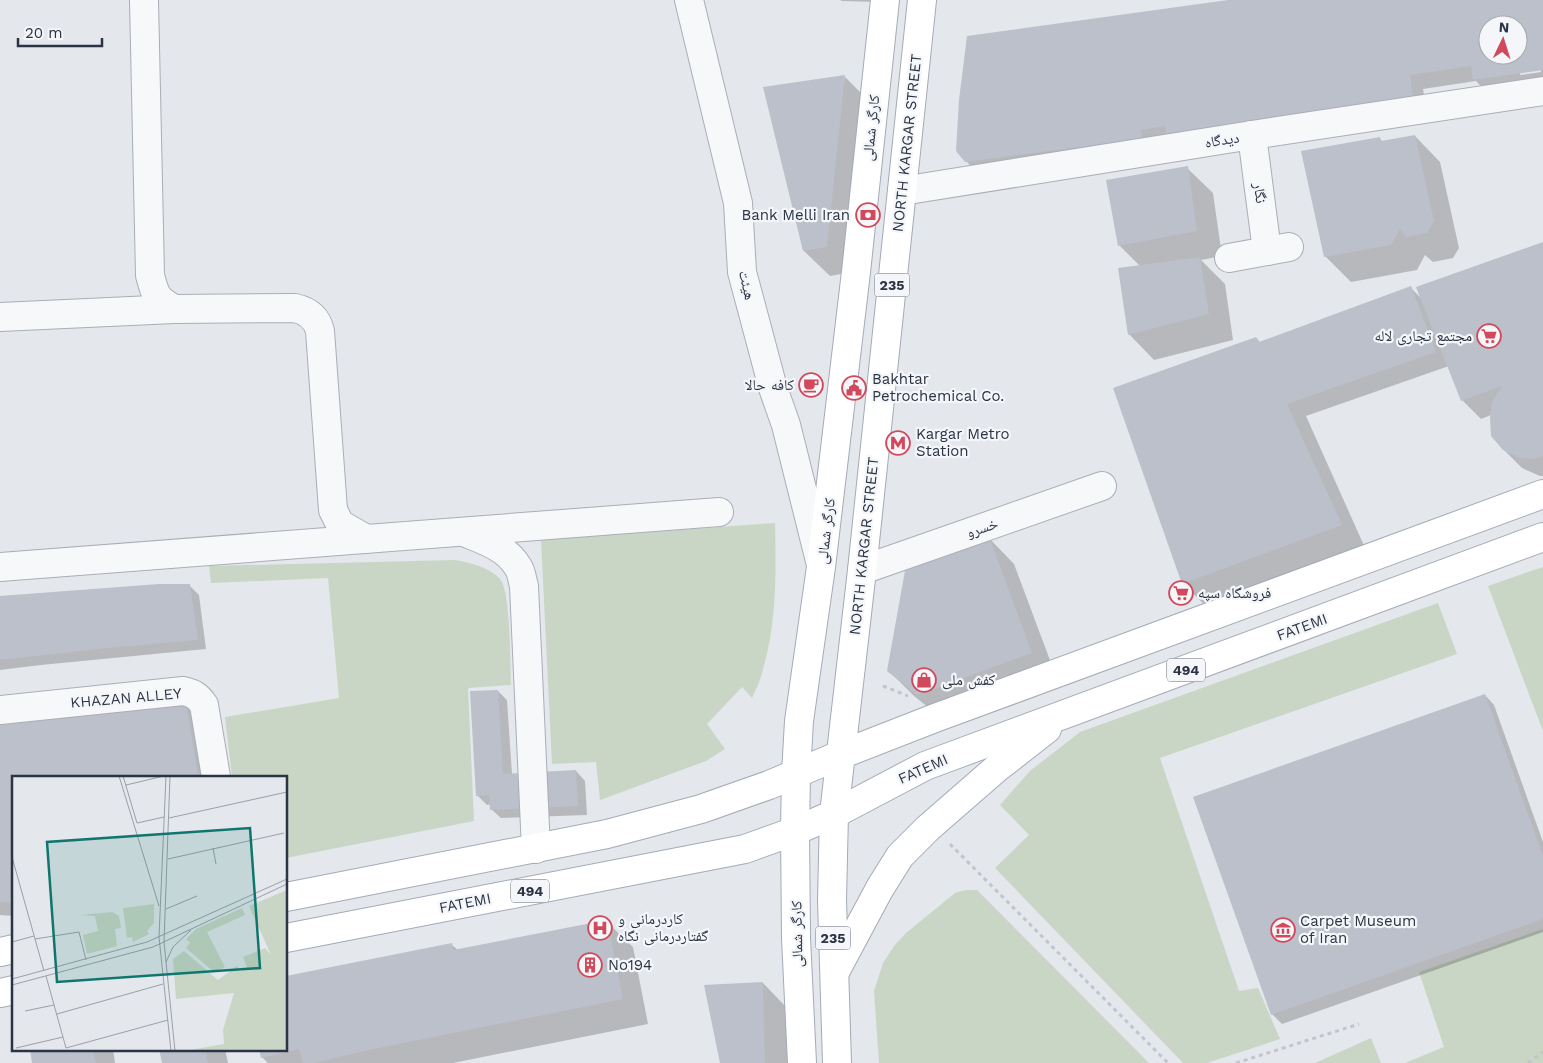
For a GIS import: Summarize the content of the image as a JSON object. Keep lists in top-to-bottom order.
{
  "streets": {
    "main road": [
      "کارگر شمالی",
      "NORTH KARGAR STREET",
      "235",
      "FATEMI",
      "494"
    ],
    "street": [
      "دیدگاه",
      "نگار",
      "هیئت",
      "خسرو",
      "KHAZAN ALLEY"
    ]
  },
  "crossings": [
    ["کارگر شمالی", "هیئت"],
    ["کارگر شمالی", "FATEMI"],
    ["دیدگاه", "NORTH KARGAR STREET"],
    ["دیدگاه", "نگار"],
    ["NORTH KARGAR STREET", "خسرو"],
    ["NORTH KARGAR STREET", "FATEMI"]
  ],
  "places": {
    "bank": ["Bank Melli Iran"],
    "supermarket": ["مجتمع تجاری لاله", "فروشگاه سپه"],
    "cafe": ["کافه حالا"],
    "public building": ["Bakhtar Petrochemical Co."],
    "metro station": ["Kargar Metro Station"],
    "shop": ["کفش ملی"],
    "hospital": ["کاردرمانی و گفتاردرمانی نگاه"],
    "museum": ["Carpet Museum of Iran"],
    "building": ["No194"]
  },
  "scale_bar": "20 m",
  "north": "top"
}
